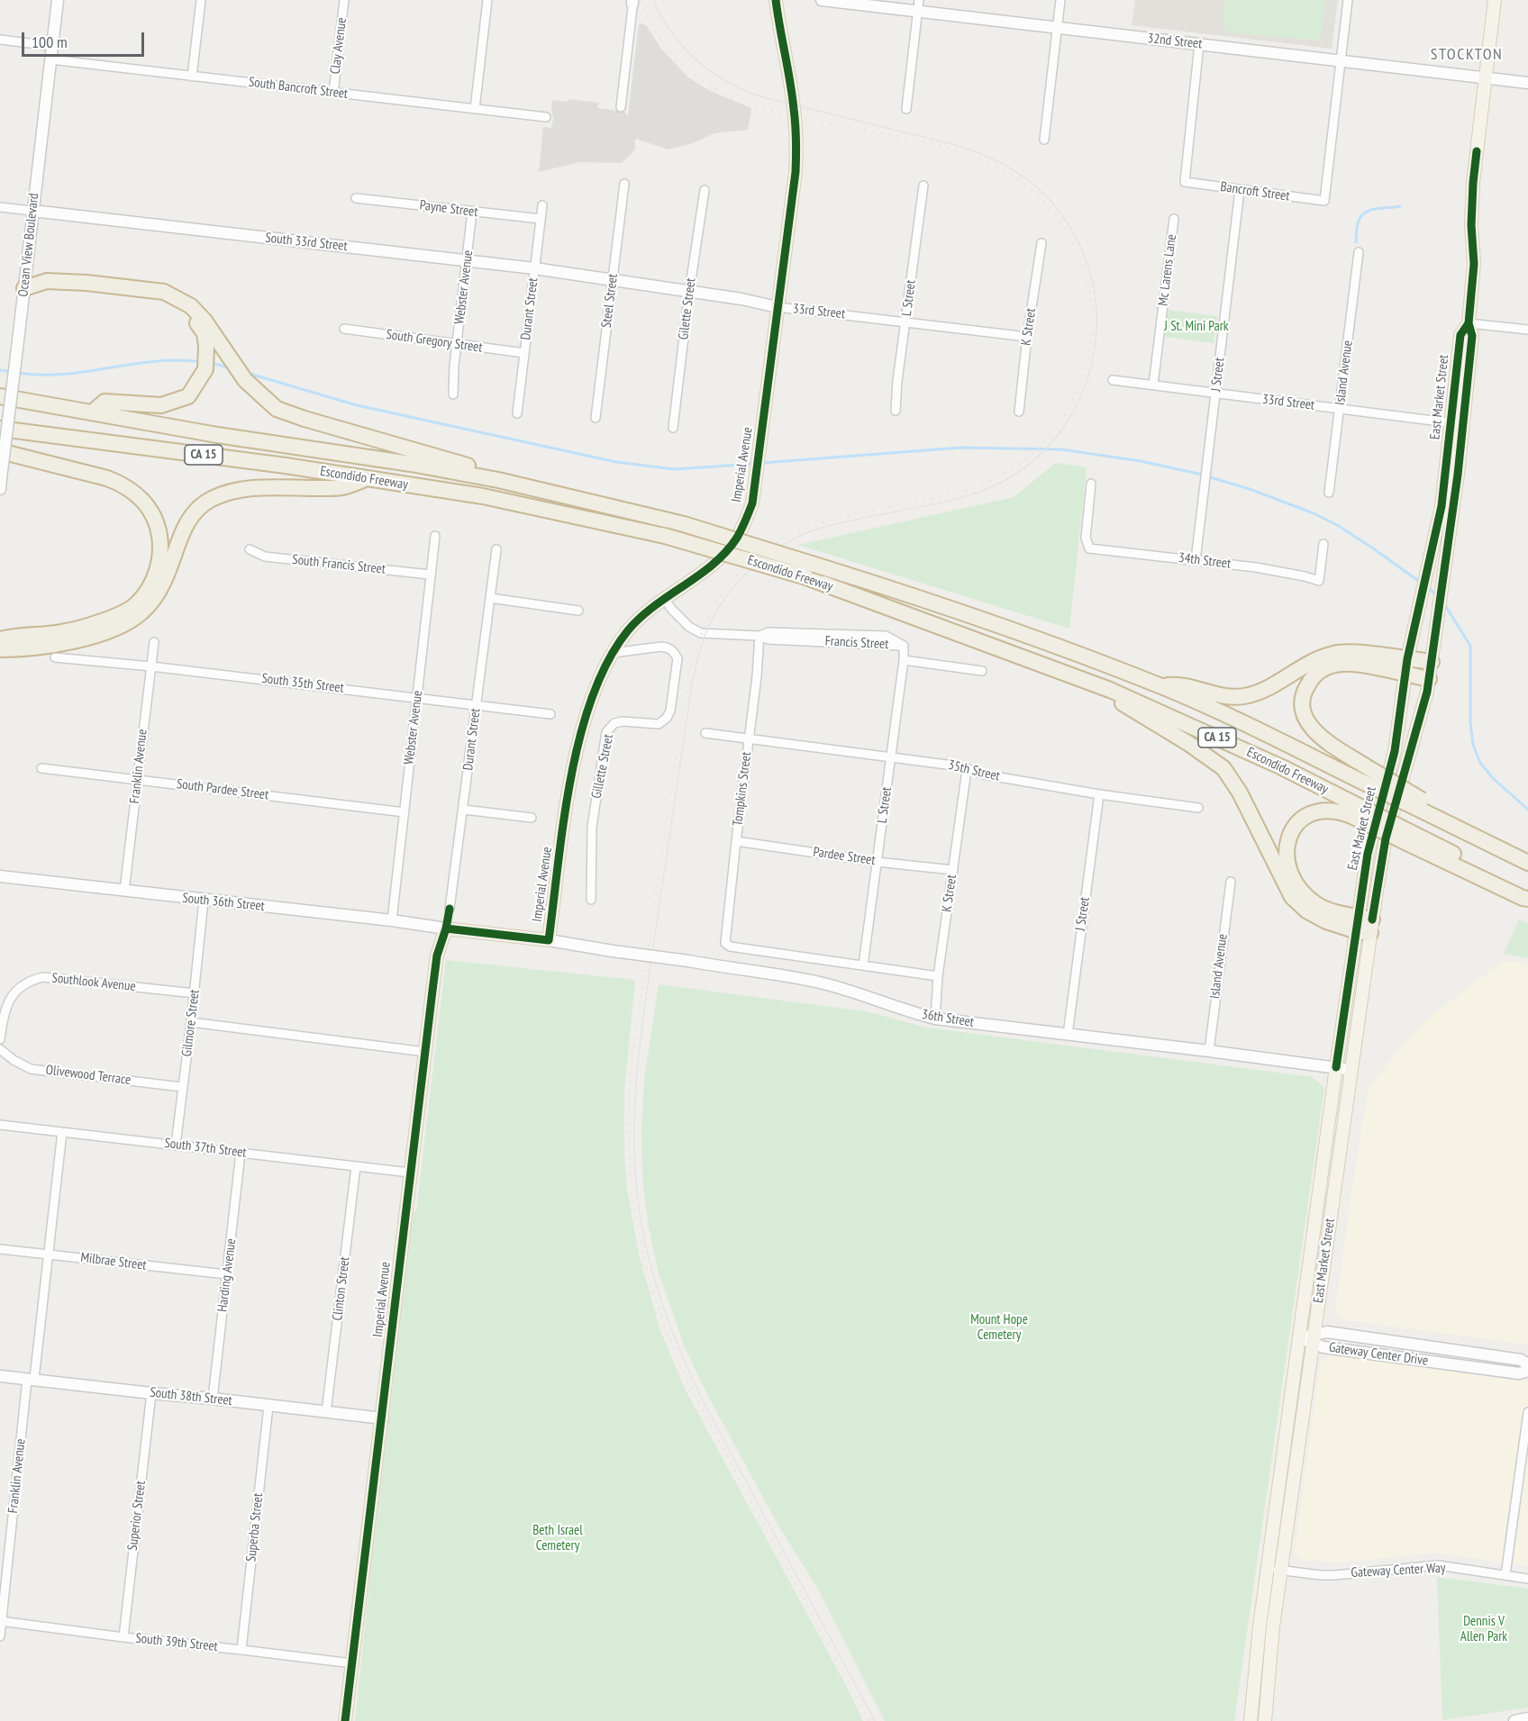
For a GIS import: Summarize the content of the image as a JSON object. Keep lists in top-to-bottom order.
{
  "streets": {
    "highway": ["CA 15", "Escondido Freeway"],
    "main road": [
      "32nd Street",
      "South 33rd Street",
      "Ocean View Boulevard",
      "33rd Street",
      "East Market Street",
      "Imperial Avenue",
      "South 36th Street",
      "36th Street",
      "Gateway Center Drive",
      "South 38th Street"
    ],
    "street": [
      "Clay Avenue",
      "South Bancroft Street",
      "Bancroft Street",
      "Payne Street",
      "Mc Larens Lane",
      "Webster Avenue",
      "L Street",
      "Steel Street",
      "Durant Street",
      "Gilette Street",
      "K Street",
      "South Gregory Street",
      "Island Avenue",
      "J Street",
      "34th Street",
      "South Francis Street",
      "Francis Street",
      "South 35th Street",
      "Franklin Avenue",
      "Gillette Street",
      "35th Street",
      "Tompkins Street",
      "South Pardee Street",
      "Pardee Street",
      "Southlook Avenue",
      "Gilmore Street",
      "Olivewood Terrace",
      "South 37th Street",
      "Milbrae Street",
      "Harding Avenue",
      "Clinton Street",
      "Superior Street",
      "Superba Street",
      "Gateway Center Way",
      "South 39th Street"
    ]
  },
  "crossings": [
    ["32nd Street", "Bancroft Street"],
    ["32nd Street", "East Market Street"],
    ["Clay Avenue", "South Bancroft Street"],
    ["South Bancroft Street", "Ocean View Boulevard"],
    ["Bancroft Street", "J Street"],
    ["Payne Street", "Webster Avenue"],
    ["Payne Street", "Durant Street"],
    ["South 33rd Street", "Ocean View Boulevard"],
    ["South 33rd Street", "Webster Avenue"],
    ["South 33rd Street", "Steel Street"],
    ["South 33rd Street", "Durant Street"],
    ["South 33rd Street", "33rd Street"],
    ["Mc Larens Lane", "33rd Street"],
    ["Webster Avenue", "South Gregory Street"],
    ["Webster Avenue", "South Francis Street"],
    ["Webster Avenue", "South 35th Street"],
    ["Webster Avenue", "South Pardee Street"],
    ["Webster Avenue", "South 36th Street"],
    ["L Street", "33rd Street"],
    ["L Street", "Francis Street"],
    ["L Street", "35th Street"],
    ["L Street", "Tompkins Street"],
    ["L Street", "Pardee Street"],
    ["Steel Street", "33rd Street"],
    ["Durant Street", "South Gregory Street"],
    ["Durant Street", "South 35th Street"],
    ["Gilette Street", "33rd Street"],
    ["33rd Street", "K Street"],
    ["33rd Street", "Island Avenue"],
    ["33rd Street", "J Street"],
    ["33rd Street", "East Market Street"],
    ["33rd Street", "Imperial Avenue"],
    ["K Street", "35th Street"],
    ["K Street", "Pardee Street"],
    ["K Street", "36th Street"],
    ["Island Avenue", "36th Street"],
    ["J Street", "34th Street"],
    ["J Street", "35th Street"],
    ["J Street", "36th Street"],
    ["East Market Street", "36th Street"],
    ["East Market Street", "Gateway Center Drive"],
    ["East Market Street", "Gateway Center Way"],
    ["Imperial Avenue", "Francis Street"],
    ["Imperial Avenue", "Gillette Street"],
    ["Imperial Avenue", "South 36th Street"],
    ["Imperial Avenue", "36th Street"],
    ["Imperial Avenue", "South 37th Street"],
    ["Imperial Avenue", "South 38th Street"],
    ["Imperial Avenue", "South 39th Street"],
    ["Francis Street", "Tompkins Street"],
    ["South 35th Street", "Franklin Avenue"],
    ["Franklin Avenue", "South Pardee Street"],
    ["Franklin Avenue", "South 36th Street"],
    ["Franklin Avenue", "South 37th Street"],
    ["Franklin Avenue", "Milbrae Street"],
    ["Franklin Avenue", "South 38th Street"],
    ["Franklin Avenue", "South 39th Street"],
    ["35th Street", "Tompkins Street"],
    ["Tompkins Street", "Pardee Street"],
    ["South 36th Street", "Gilmore Street"],
    ["Southlook Avenue", "Gilmore Street"],
    ["Gilmore Street", "Olivewood Terrace"],
    ["Gilmore Street", "South 37th Street"],
    ["South 37th Street", "Harding Avenue"],
    ["South 37th Street", "Clinton Street"],
    ["Milbrae Street", "Harding Avenue"],
    ["Harding Avenue", "South 38th Street"],
    ["Clinton Street", "South 38th Street"],
    ["South 38th Street", "Superior Street"],
    ["South 38th Street", "Superba Street"],
    ["Superior Street", "South 39th Street"],
    ["Superba Street", "South 39th Street"]
  ],
  "districts": ["STOCKTON"],
  "parks": [
    "J St. Mini Park",
    "Mount Hope Cemetery",
    "Beth Israel Cemetery",
    "Dennis V Allen Park"
  ],
  "scale_bar": "100 m"
}
